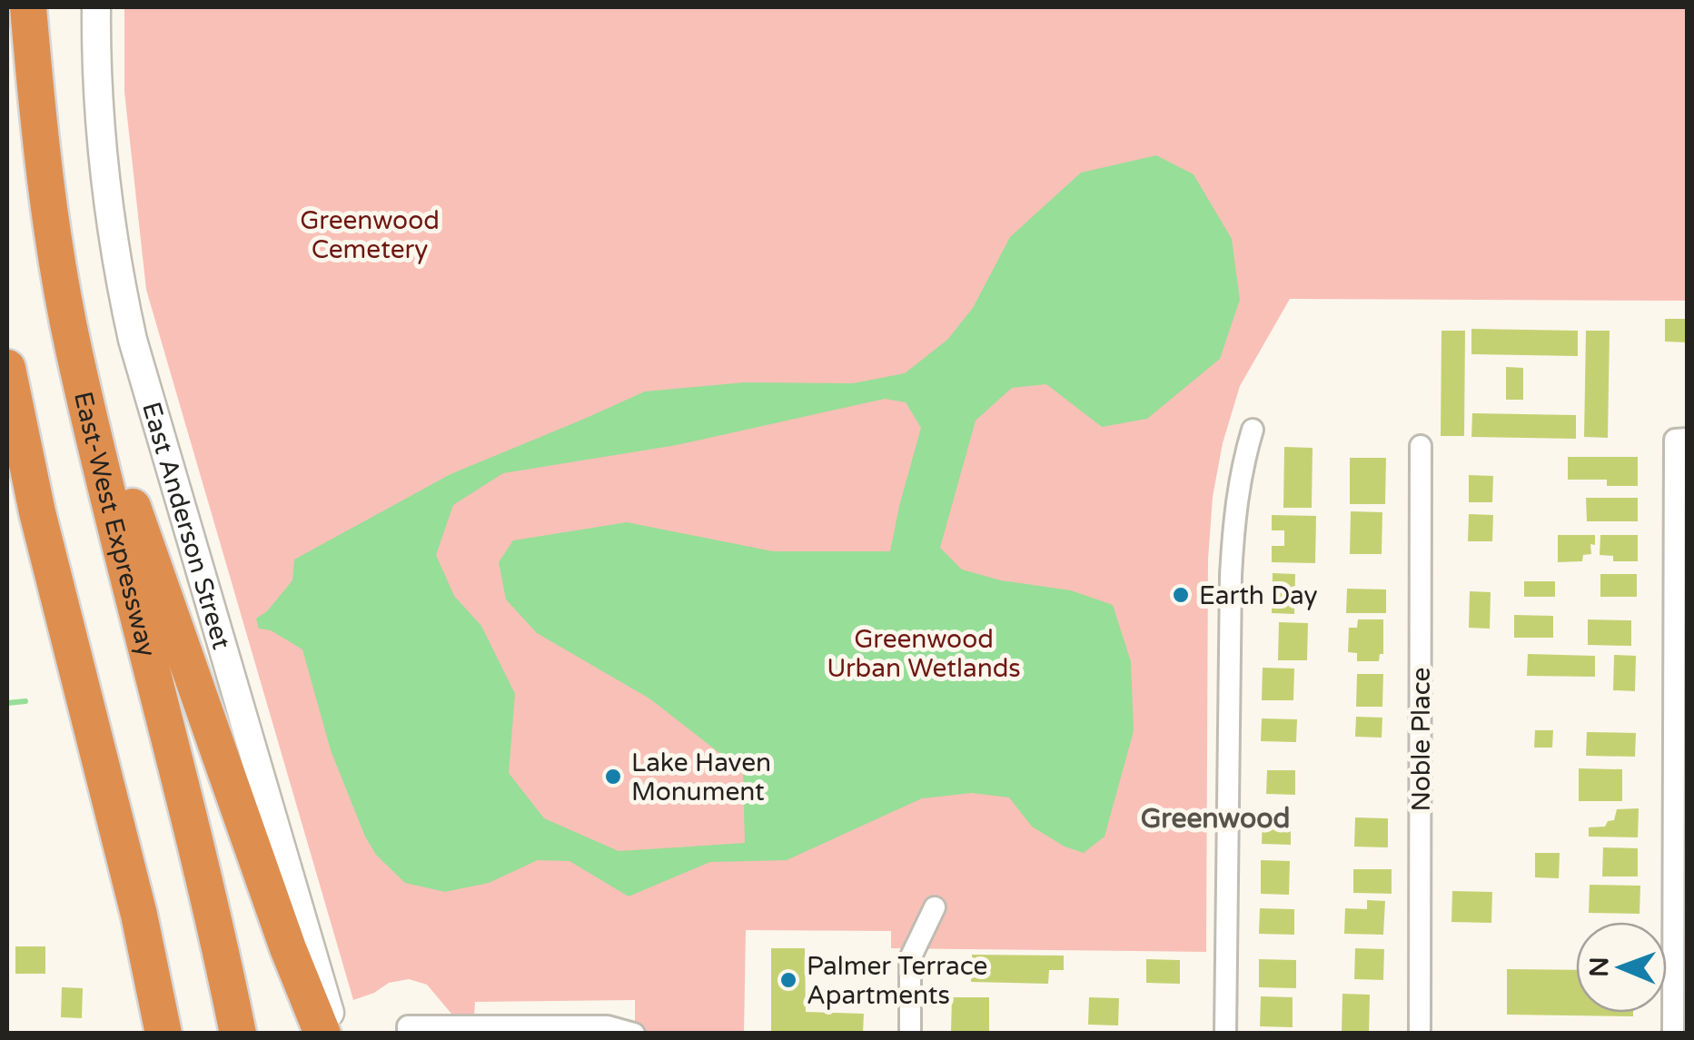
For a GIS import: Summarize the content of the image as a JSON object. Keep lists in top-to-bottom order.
{
  "streets": {
    "highway": ["East-West Expressway"],
    "main road": ["East Anderson Street"],
    "street": ["Noble Place"]
  },
  "districts": ["Greenwood"],
  "parks": ["Greenwood Cemetery", "Greenwood Urban Wetlands"],
  "places": ["Earth Day", "Lake Haven Monument", "Palmer Terrace Apartments"],
  "north": "left"
}
